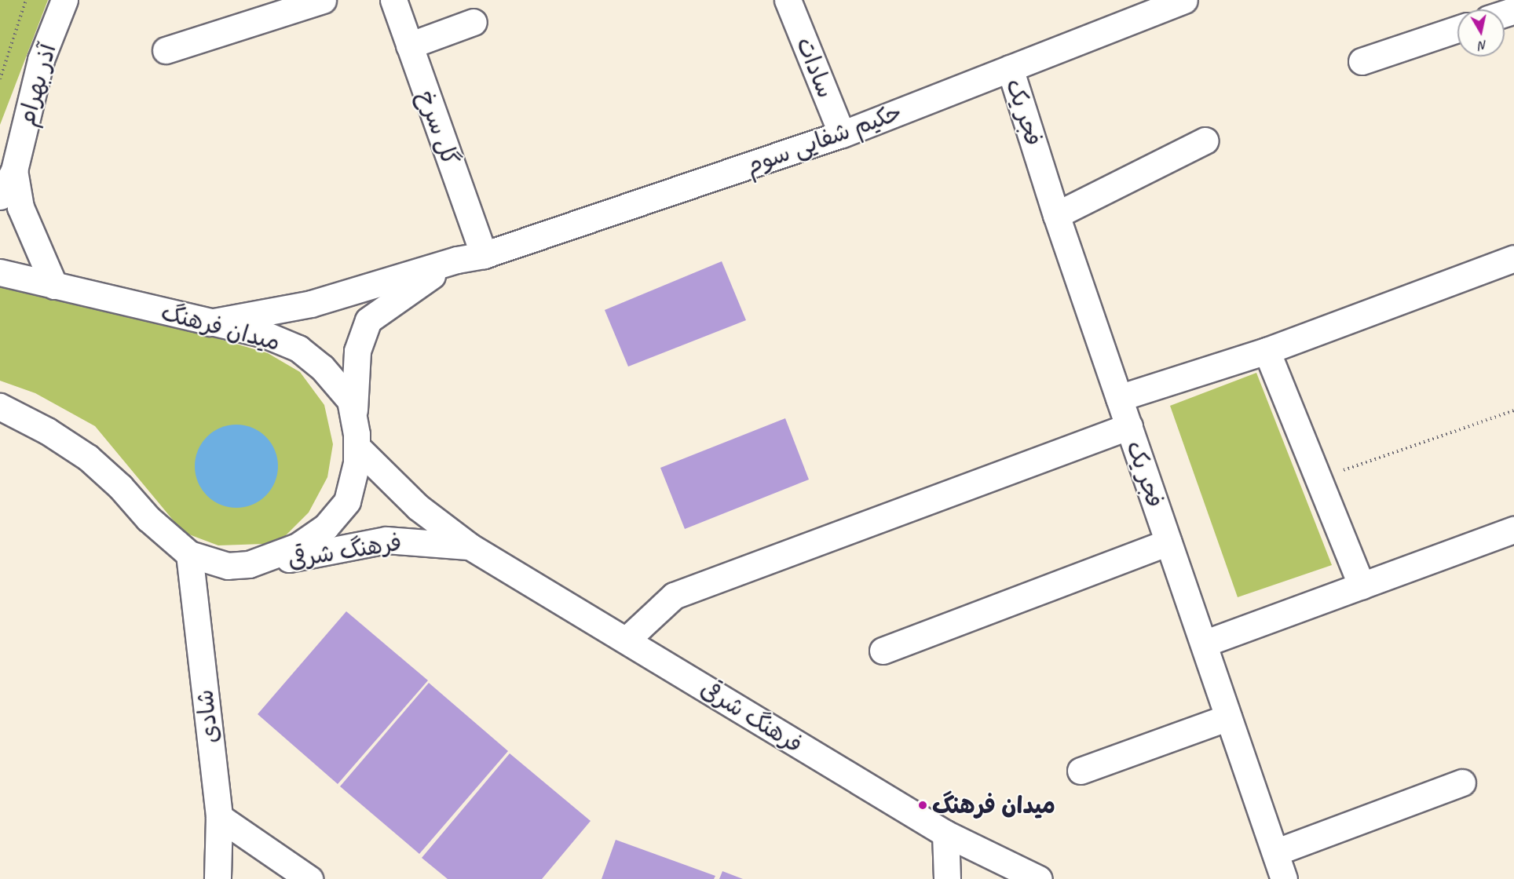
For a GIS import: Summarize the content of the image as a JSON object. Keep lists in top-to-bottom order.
{
  "streets": {
    "street": [
      "سادات",
      "آذر بهرام",
      "فجر یک",
      "گل سرخ",
      "حکیم شفایی سوم",
      "میدان فرهنگ",
      "فرهنگ شرقی",
      "شادی"
    ]
  },
  "crossings": [
    ["سادات", "حکیم شفایی سوم"],
    ["فجر یک", "حکیم شفایی سوم"],
    ["گل سرخ", "حکیم شفایی سوم"],
    ["حکیم شفایی سوم", "میدان فرهنگ"]
  ],
  "places": ["میدان فرهنگ"],
  "north": "bottom"
}
